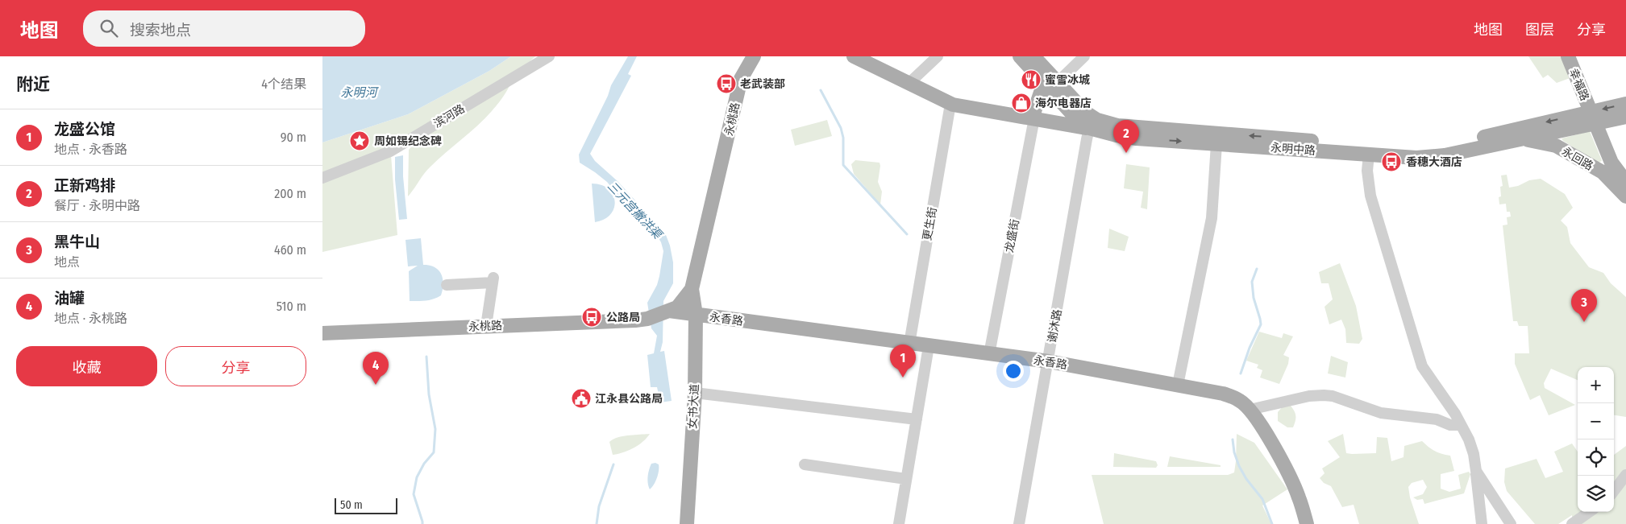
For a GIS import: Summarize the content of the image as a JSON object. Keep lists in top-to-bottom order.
{
  "streets": {
    "main road": [
      "幸福路",
      "永桃路",
      "永明中路",
      "永回路",
      "永香路",
      "女书大道"
    ],
    "street": [
      "滨河路",
      "更生街",
      "龙盛街",
      "谢沐路"
    ]
  },
  "crossings": [
    ["幸福路", "永明中路"],
    ["幸福路", "永回路"],
    ["永桃路", "永香路"],
    ["永桃路", "女书大道"],
    ["永明中路", "永回路"],
    ["永明中路", "谢沐路"],
    ["更生街", "永香路"],
    ["龙盛街", "永香路"],
    ["永香路", "谢沐路"],
    ["永香路", "女书大道"]
  ],
  "water": ["永明河", "三元宫撇洪渠"],
  "places": {
    "restaurant": ["蜜雪冰城"],
    "bus stop": ["老武装部", "香穗大酒店", "公路局"],
    "shop": ["海尔电器店"],
    "place": ["周如锡纪念碑"],
    "public building": ["江永县公路局"]
  },
  "scale_bar": "50 m",
  "page": {
    "header": "地图",
    "search": "搜索地点",
    "nav": ["地图", "图层", "分享"],
    "heading": ["附近", "4个结果"],
    "list": [
      {
        "mark": "1",
        "name": "龙盛公馆",
        "note": "地点 · 永香路",
        "value": "90 m"
      },
      {
        "mark": "2",
        "name": "正新鸡排",
        "note": "餐厅 · 永明中路",
        "value": "200 m"
      },
      {
        "mark": "3",
        "name": "黑牛山",
        "note": "地点",
        "value": "460 m"
      },
      {
        "mark": "4",
        "name": "油罐",
        "note": "地点 · 永桃路",
        "value": "510 m"
      }
    ],
    "pins": [
      "2",
      "3",
      "1",
      "4"
    ],
    "buttons": ["收藏", "分享"],
    "map_buttons": ["+", "−"],
    "scale": "50 m"
  }
}
